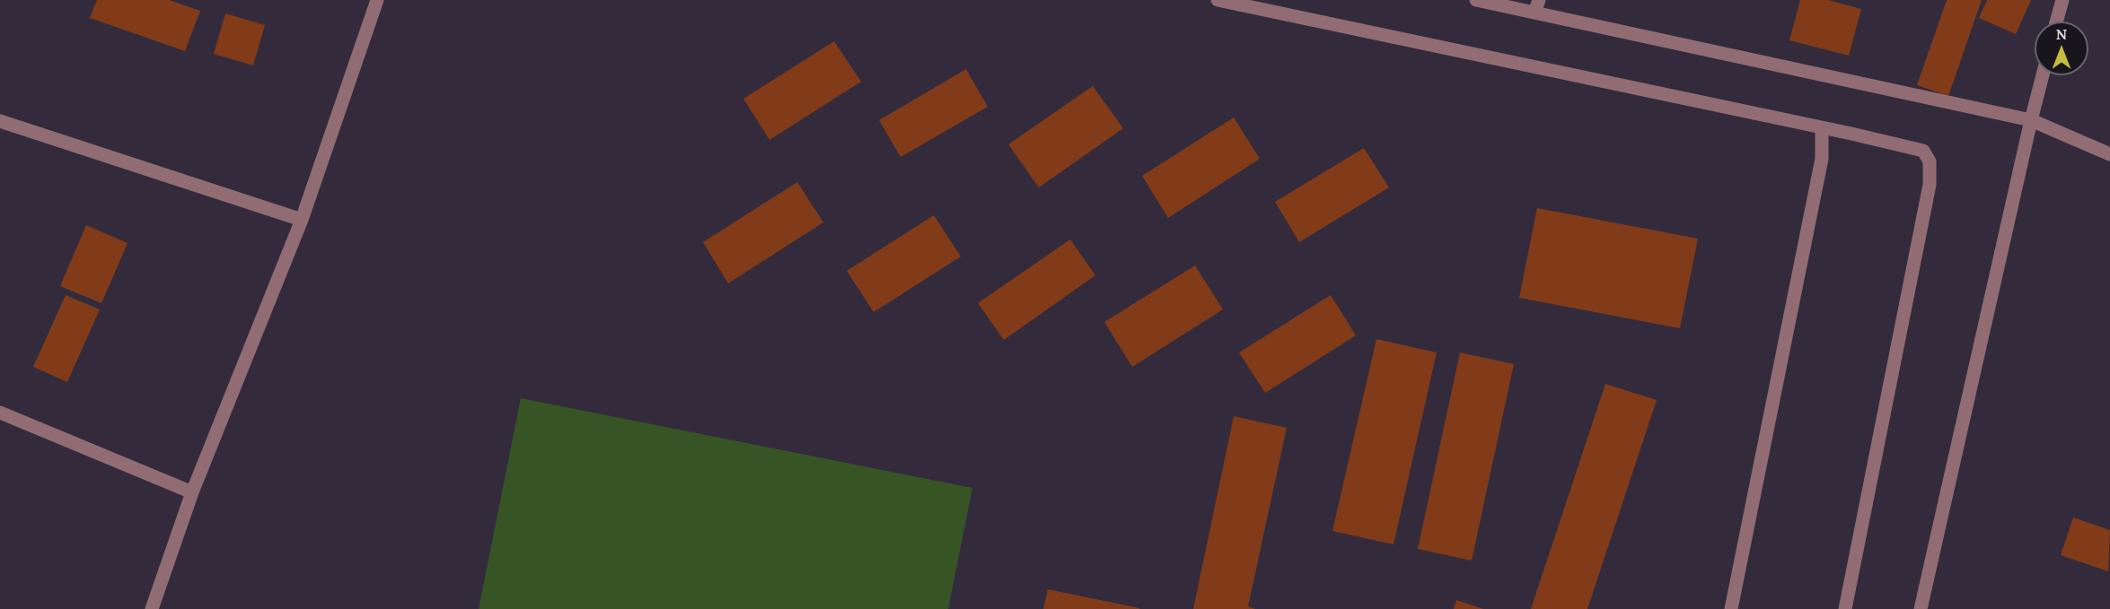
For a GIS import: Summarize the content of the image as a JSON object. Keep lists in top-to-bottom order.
{
  "north": "top"
}
